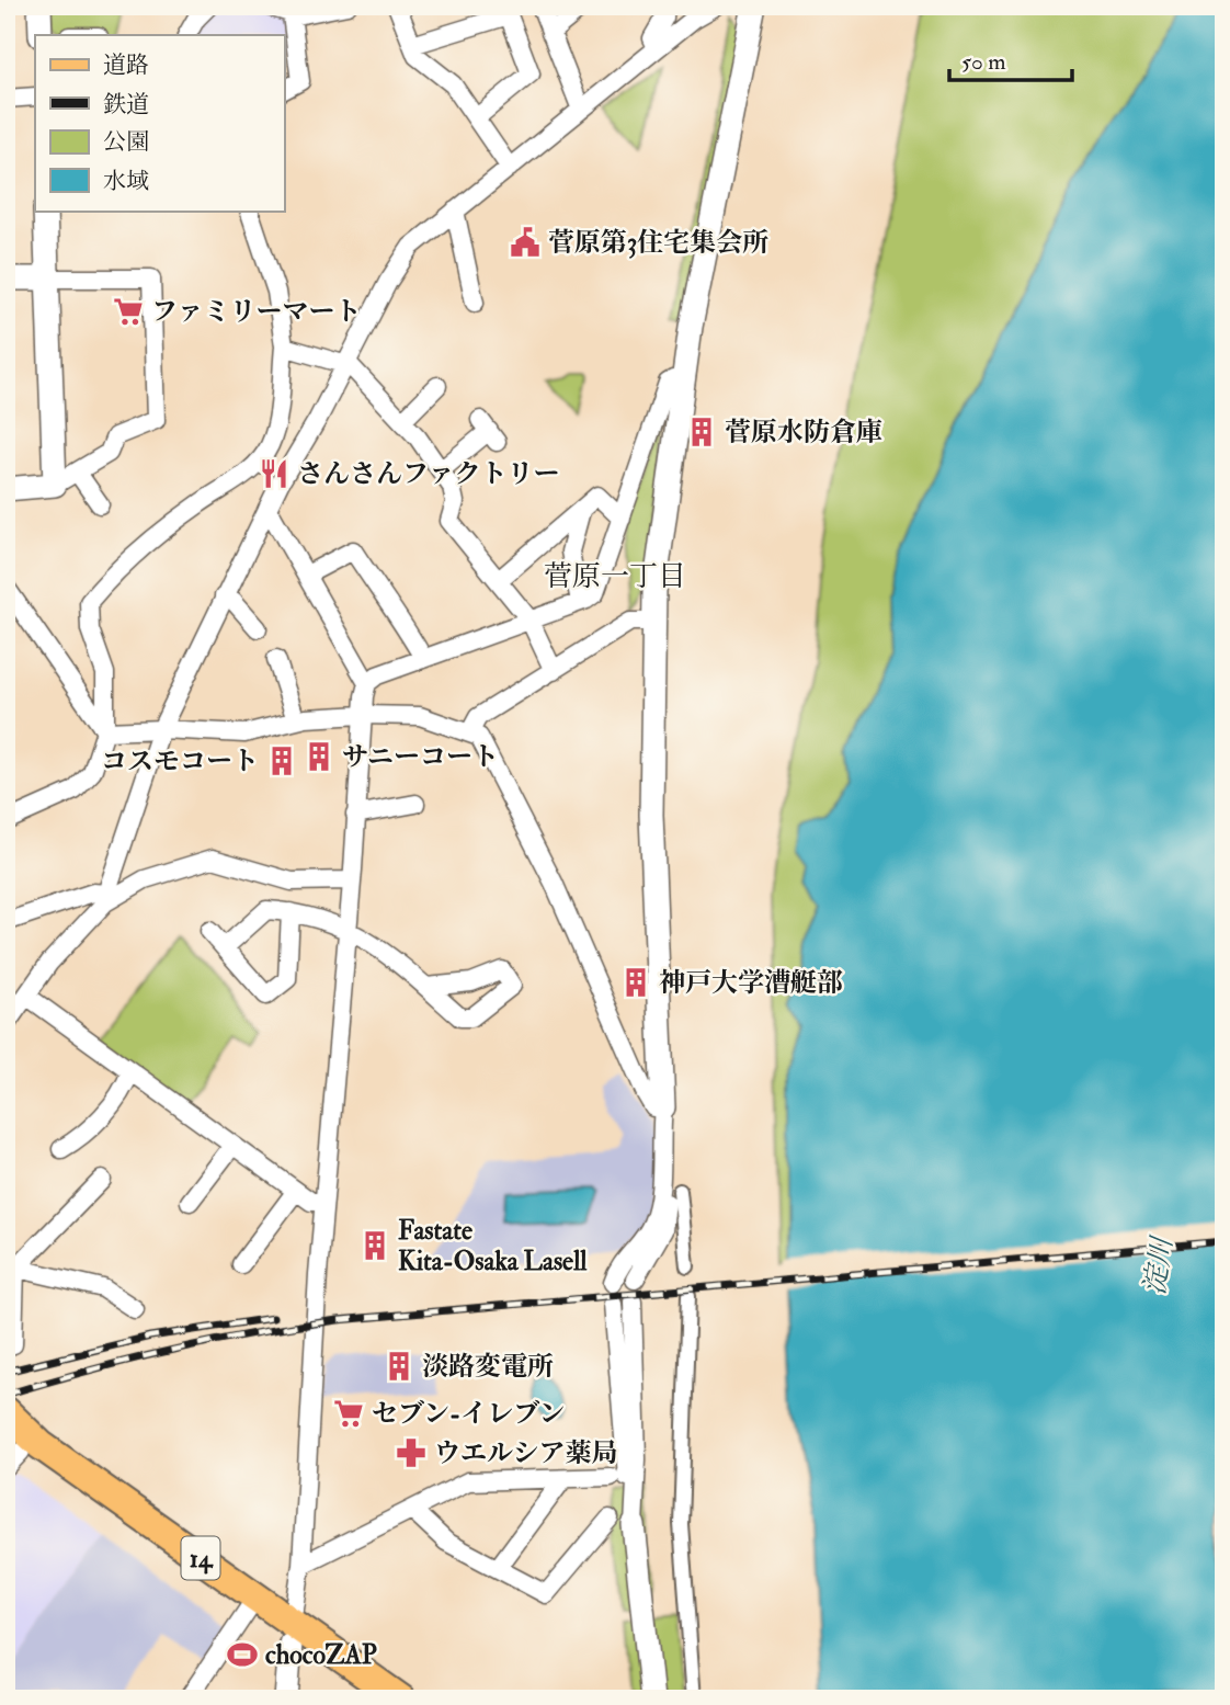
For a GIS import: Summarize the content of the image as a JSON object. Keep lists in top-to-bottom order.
{
  "streets": {
    "main road": ["14"]
  },
  "districts": ["菅原一丁目"],
  "water": ["淀川"],
  "places": {
    "public building": ["菅原第3住宅集会所"],
    "supermarket": ["ファミリーマート", "セブン-イレブン"],
    "building": [
      "菅原水防倉庫",
      "サニーコート",
      "コスモコート",
      "神戸大学漕艇部",
      "Fastate Kita-Osaka Lasell",
      "淡路変電所"
    ],
    "restaurant": ["さんさんファクトリー"],
    "pharmacy": ["ウエルシア薬局"],
    "sports": ["chocoZAP"]
  },
  "legend": [
    "道路",
    "鉄道",
    "公園",
    "水域"
  ],
  "scale_bar": "50 m"
}
